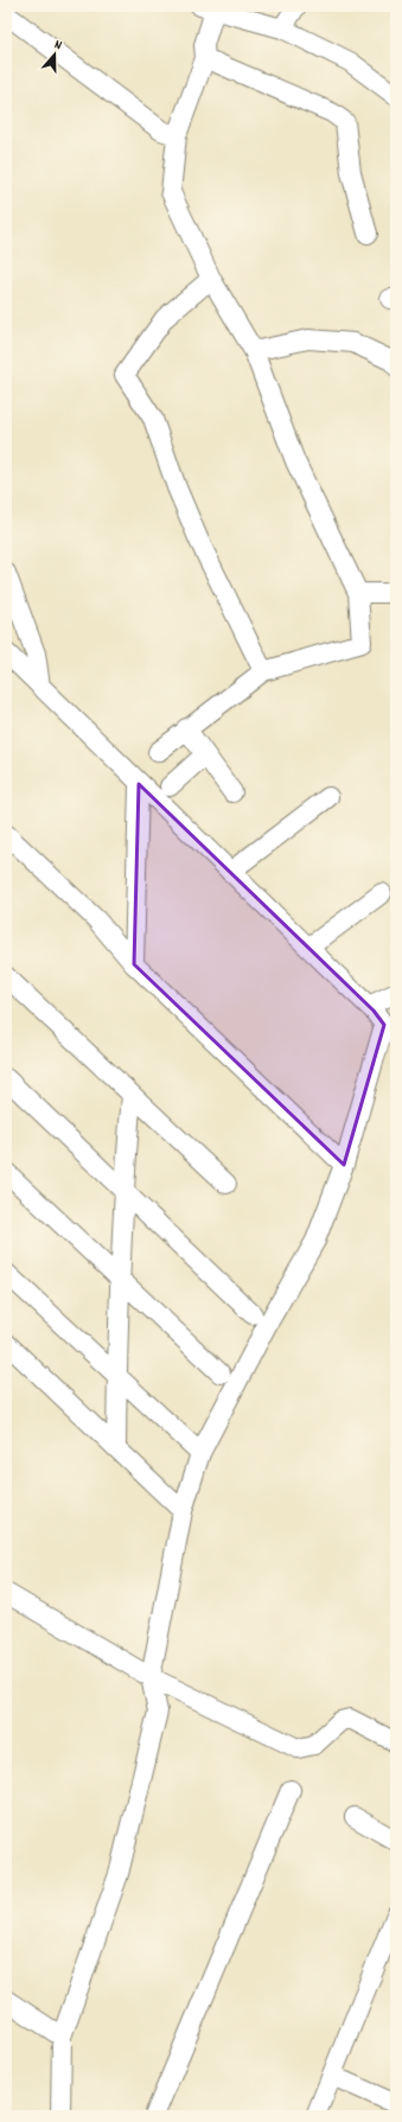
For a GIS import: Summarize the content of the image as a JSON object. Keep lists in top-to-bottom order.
{
  "north": "top"
}
